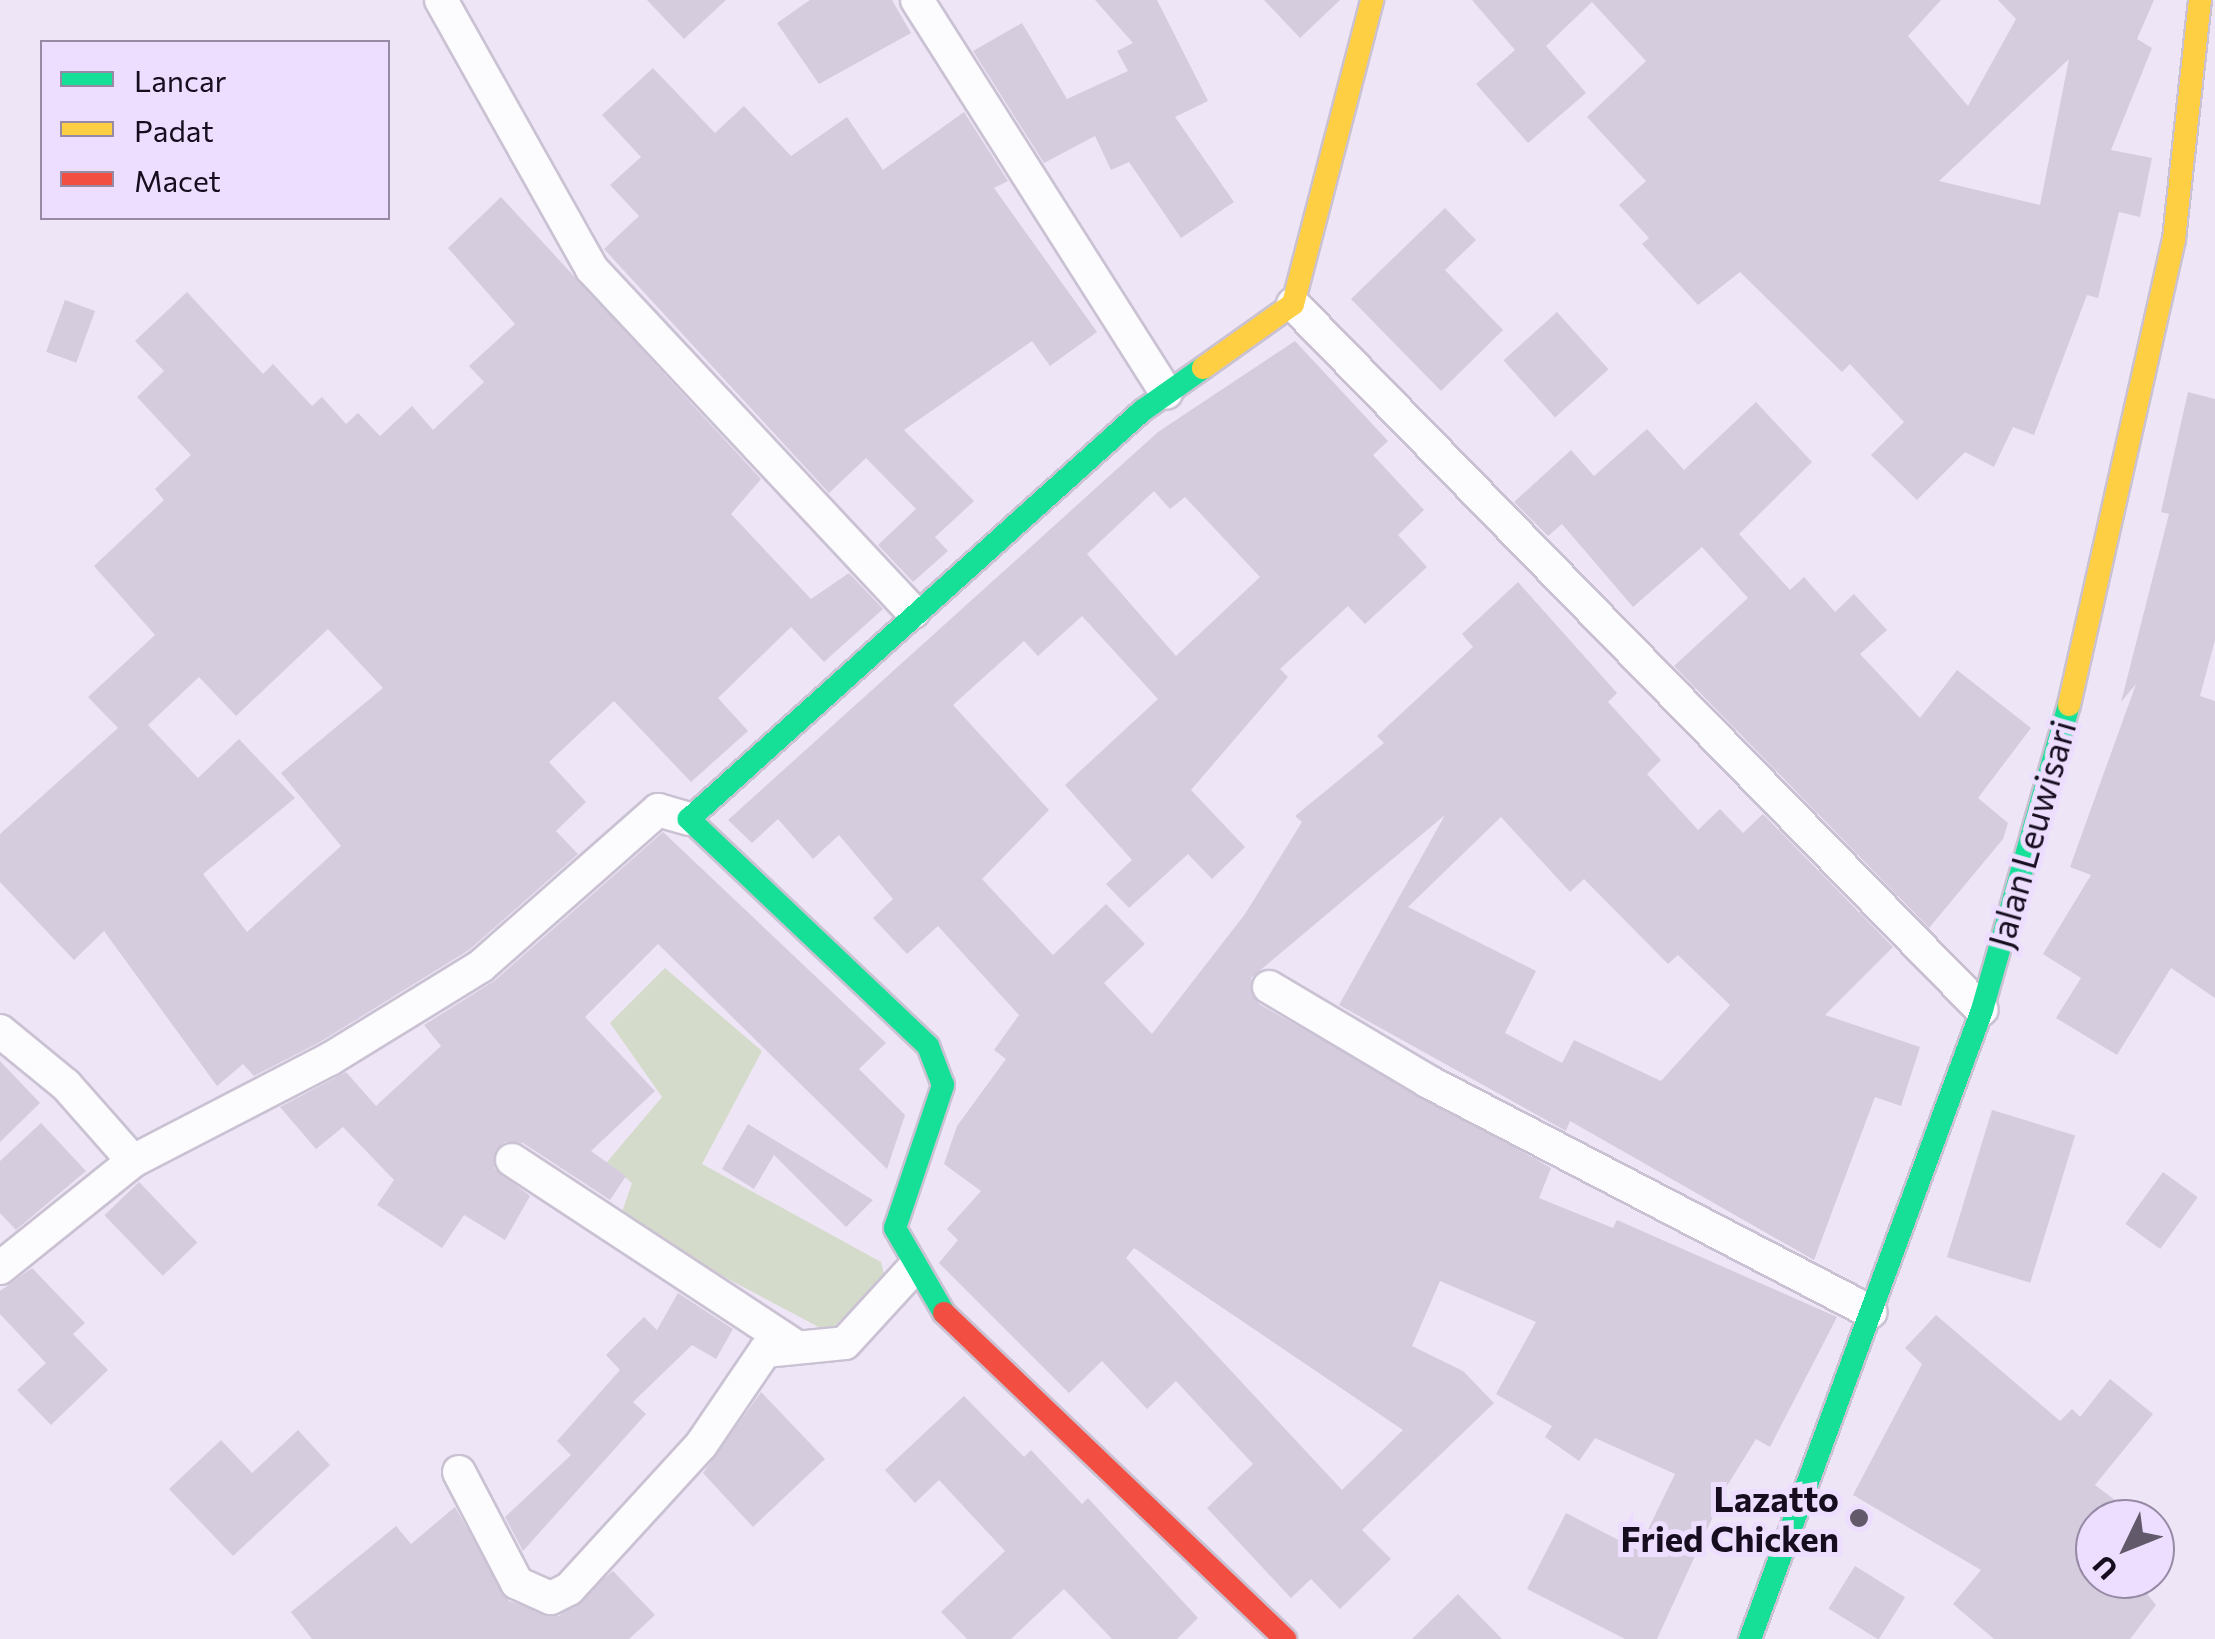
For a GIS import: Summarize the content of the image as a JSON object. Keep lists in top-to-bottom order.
{
  "streets": {
    "street": ["Jalan Leuwisari"]
  },
  "places": ["Lazatto Fried Chicken"],
  "legend": ["Lancar", "Padat", "Macet"],
  "north": "bottom left"
}
